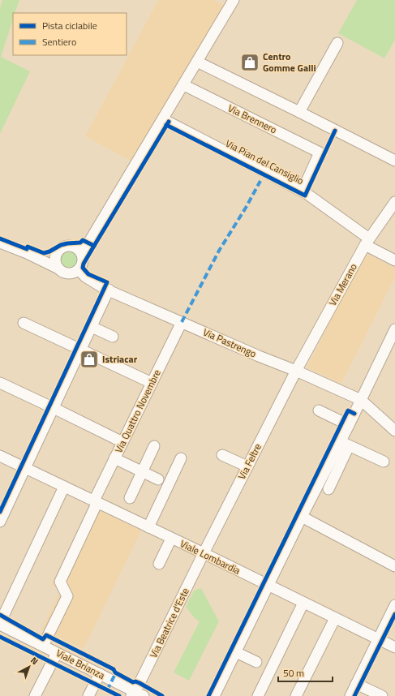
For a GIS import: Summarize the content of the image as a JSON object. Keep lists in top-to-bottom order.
{
  "streets": {
    "street": [
      "Via Brennero",
      "Via Pian del Cansiglio",
      "Via Merano",
      "Via Pastrengo",
      "Via Quattro Novembre",
      "Via Feltre",
      "Viale Lombardia",
      "Via Beatrice d'Este",
      "Viale Brianza"
    ]
  },
  "crossings": [
    ["Via Brennero", "Via Pian del Cansiglio"],
    ["Via Pian del Cansiglio", "Via Merano"],
    ["Via Merano", "Via Pastrengo"],
    ["Via Merano", "Via Feltre"],
    ["Via Pastrengo", "Via Quattro Novembre"],
    ["Via Pastrengo", "Via Feltre"],
    ["Via Quattro Novembre", "Viale Lombardia"],
    ["Via Quattro Novembre", "Viale Brianza"],
    ["Via Feltre", "Viale Lombardia"],
    ["Via Feltre", "Via Beatrice d'Este"],
    ["Viale Lombardia", "Via Beatrice d'Este"],
    ["Via Beatrice d'Este", "Viale Brianza"]
  ],
  "places": {
    "shop": ["Centro Gomme Galli", "Istriacar"]
  },
  "legend": ["Pista ciclabile", "Sentiero"],
  "scale_bar": "50 m",
  "north": "top right"
}
